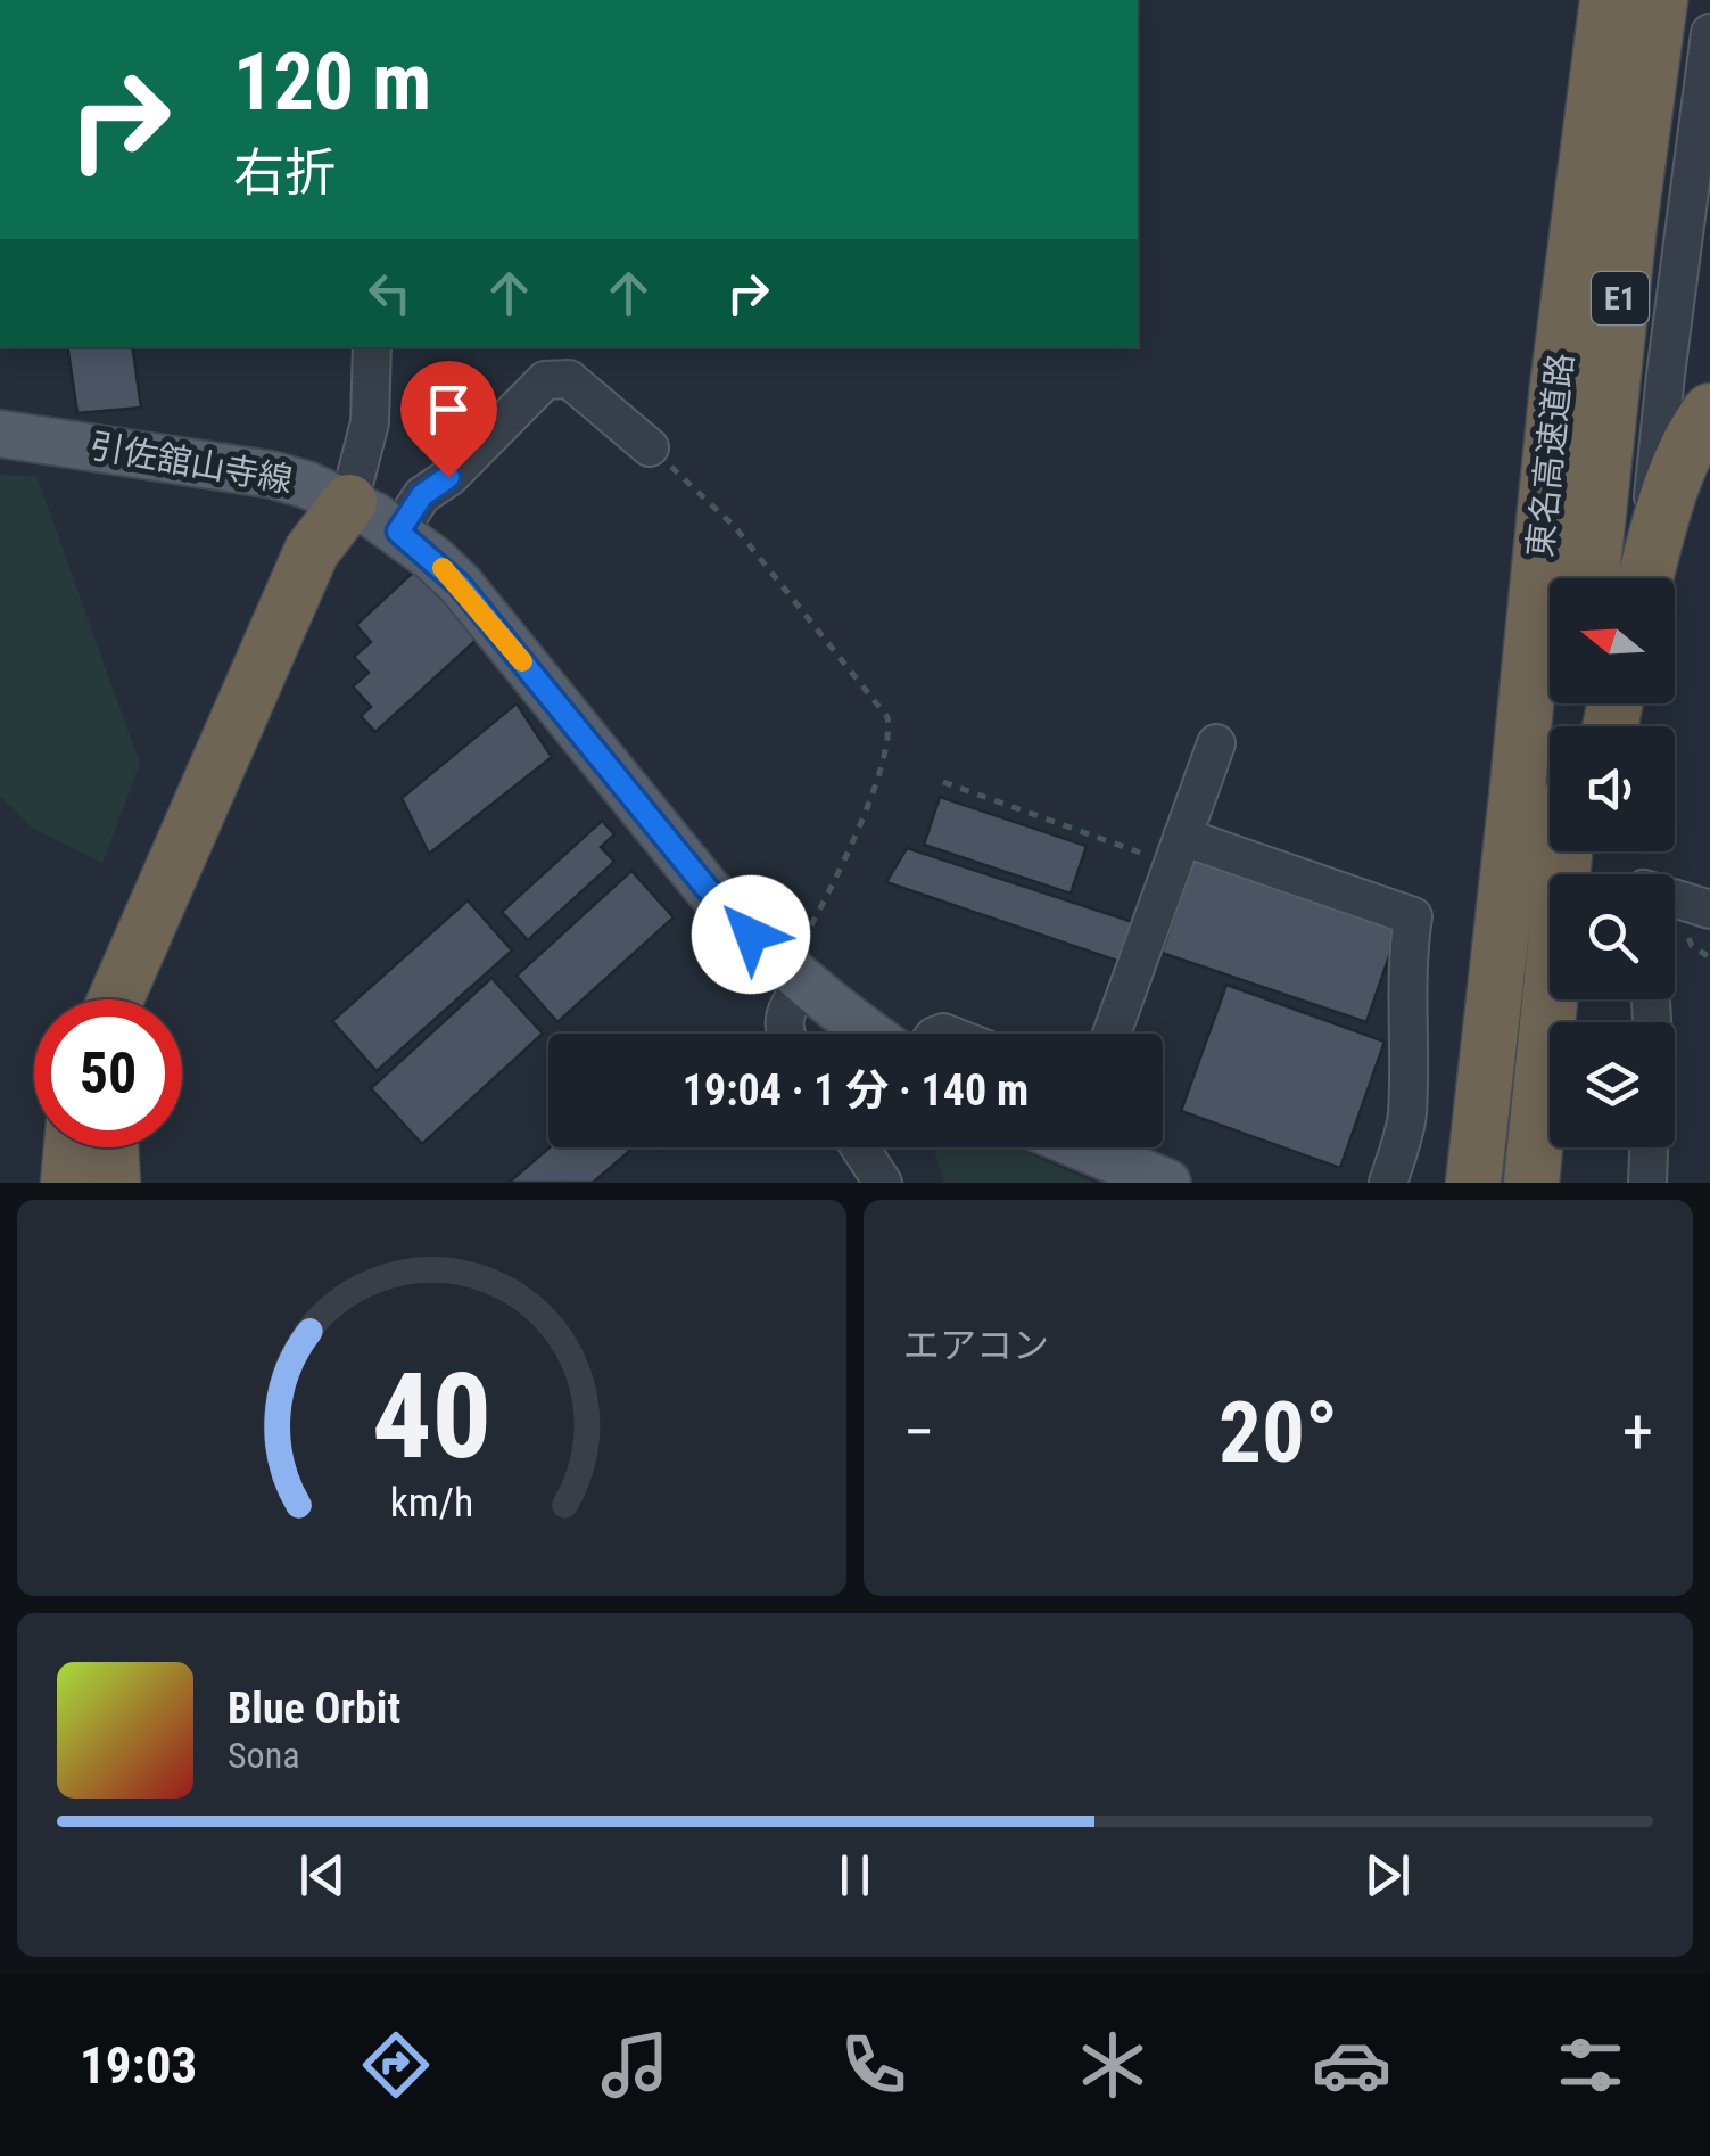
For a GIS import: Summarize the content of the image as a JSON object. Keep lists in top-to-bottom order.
{
  "streets": {
    "highway": ["E1", "東名高速道路"],
    "main road": ["引佐舘山寺線"]
  },
  "north": "left",
  "page": {
    "turn": ["120 m", "右折"],
    "limit": "50",
    "trip": "19:04 · 1 分 · 140 m",
    "tile": "エアコン",
    "heat": ["−", "20°", "+"],
    "song": ["Blue Orbit", "Sona"],
    "tabs": "19:03",
    "gauge": ["40", "km/h"]
  }
}
